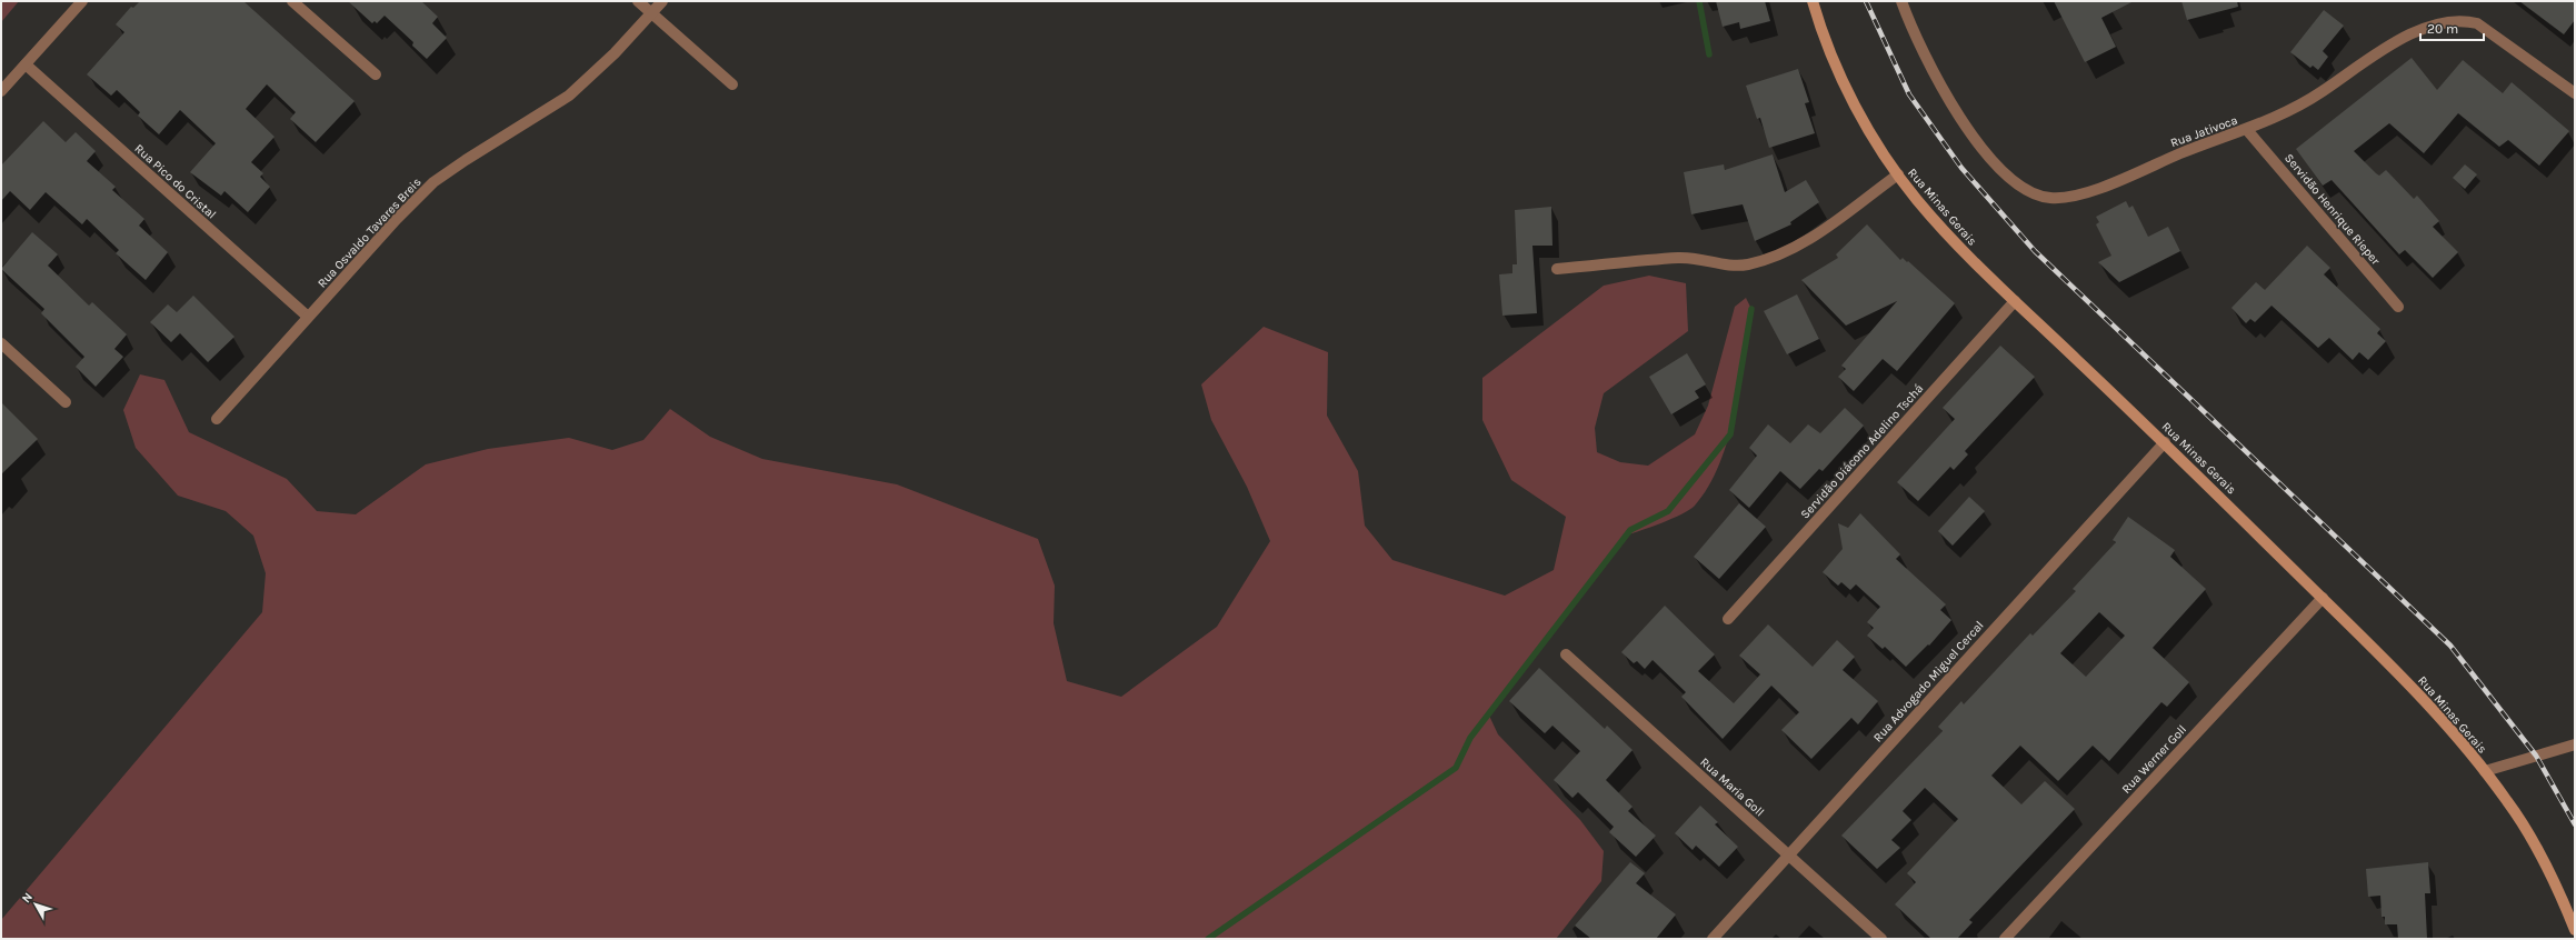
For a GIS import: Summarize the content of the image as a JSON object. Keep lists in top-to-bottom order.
{
  "streets": {
    "main road": ["Rua Minas Gerais"],
    "street": [
      "Rua Jativoca",
      "Rua Pico do Cristal",
      "Servidão Henrique Rieper",
      "Rua Osvaldo Tavares Breis",
      "Servidão Diácono Adelino Tschá",
      "Rua Advogado Miguel Cercal",
      "Rua Werner Goll",
      "Rua Maria Goll"
    ]
  },
  "crossings": [
    ["Rua Jativoca", "Servidão Henrique Rieper"],
    ["Rua Pico do Cristal", "Rua Osvaldo Tavares Breis"],
    ["Rua Minas Gerais", "Servidão Diácono Adelino Tschá"],
    ["Rua Minas Gerais", "Rua Advogado Miguel Cercal"],
    ["Rua Minas Gerais", "Rua Werner Goll"],
    ["Rua Advogado Miguel Cercal", "Rua Maria Goll"]
  ],
  "scale_bar": "20 m",
  "north": "top left"
}
